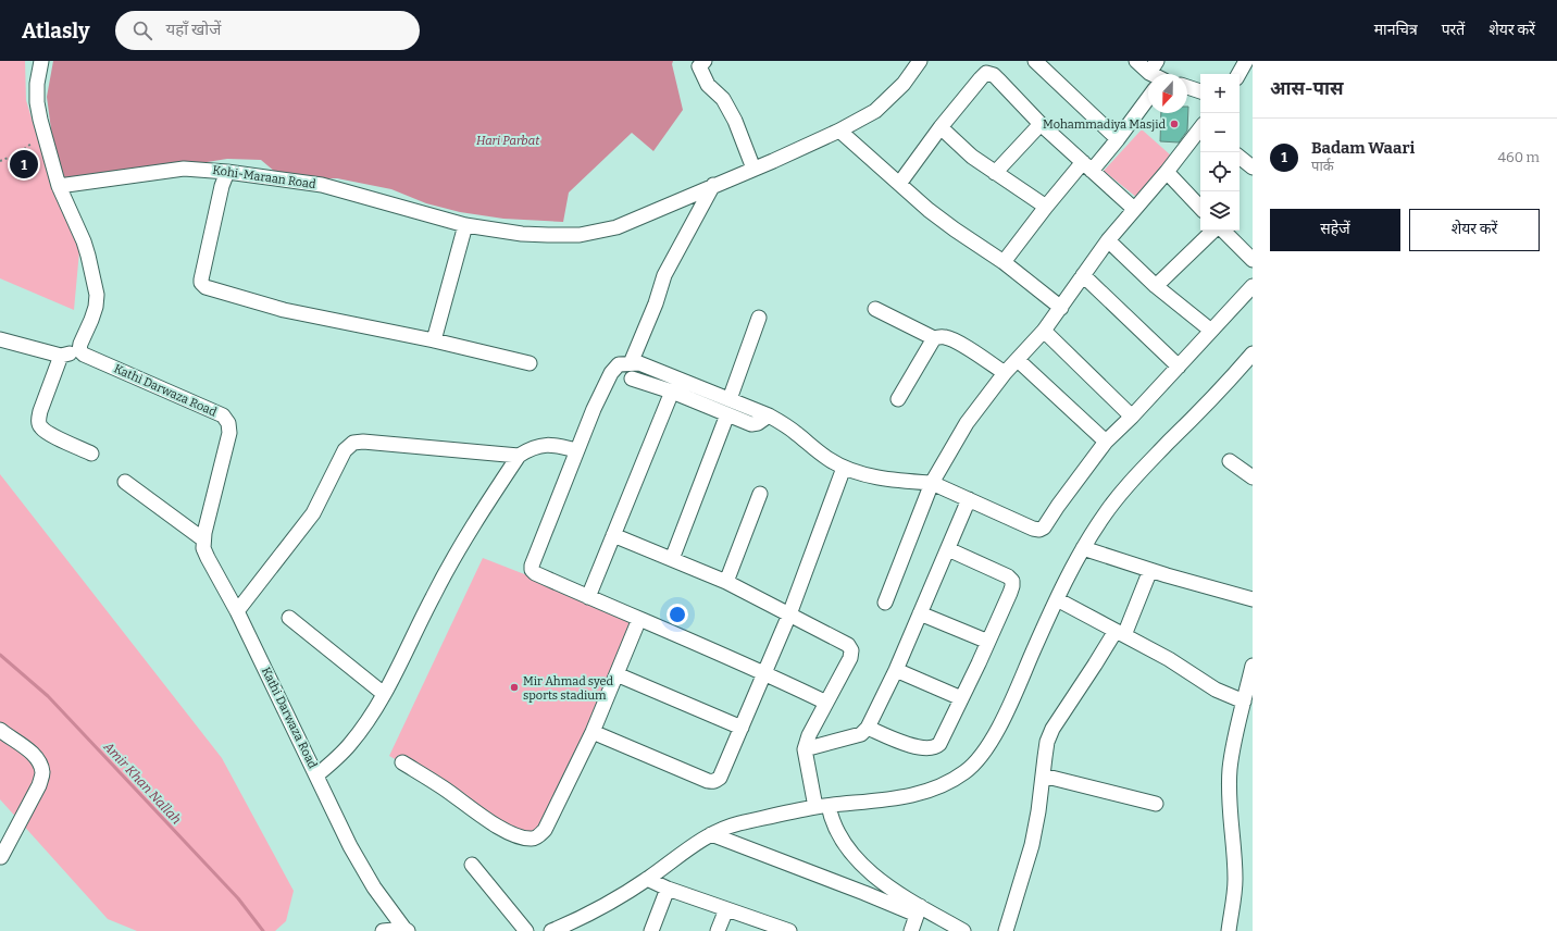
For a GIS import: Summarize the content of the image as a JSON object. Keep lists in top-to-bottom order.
{
  "streets": {
    "street": ["Kohi-Maraan Road", "Kathi Darwaza Road"]
  },
  "water": ["Amir Khan Nallah"],
  "parks": ["Hari Parbat"],
  "places": ["Mohammadiya Masjid", "Mir Ahmad syed sports stadium"],
  "north": "bottom",
  "page": {
    "header": "Atlasly",
    "search": "यहाँ खोजें",
    "nav": ["मानचित्र", "परतें", "शेयर करें"],
    "heading": "आस-पास",
    "map_buttons": ["+", "−"],
    "list": [
      {
        "mark": "1",
        "name": "Badam Waari",
        "note": "पार्क",
        "value": "460 m"
      }
    ],
    "pins": "1",
    "buttons": ["सहेजें", "शेयर करें"]
  }
}
